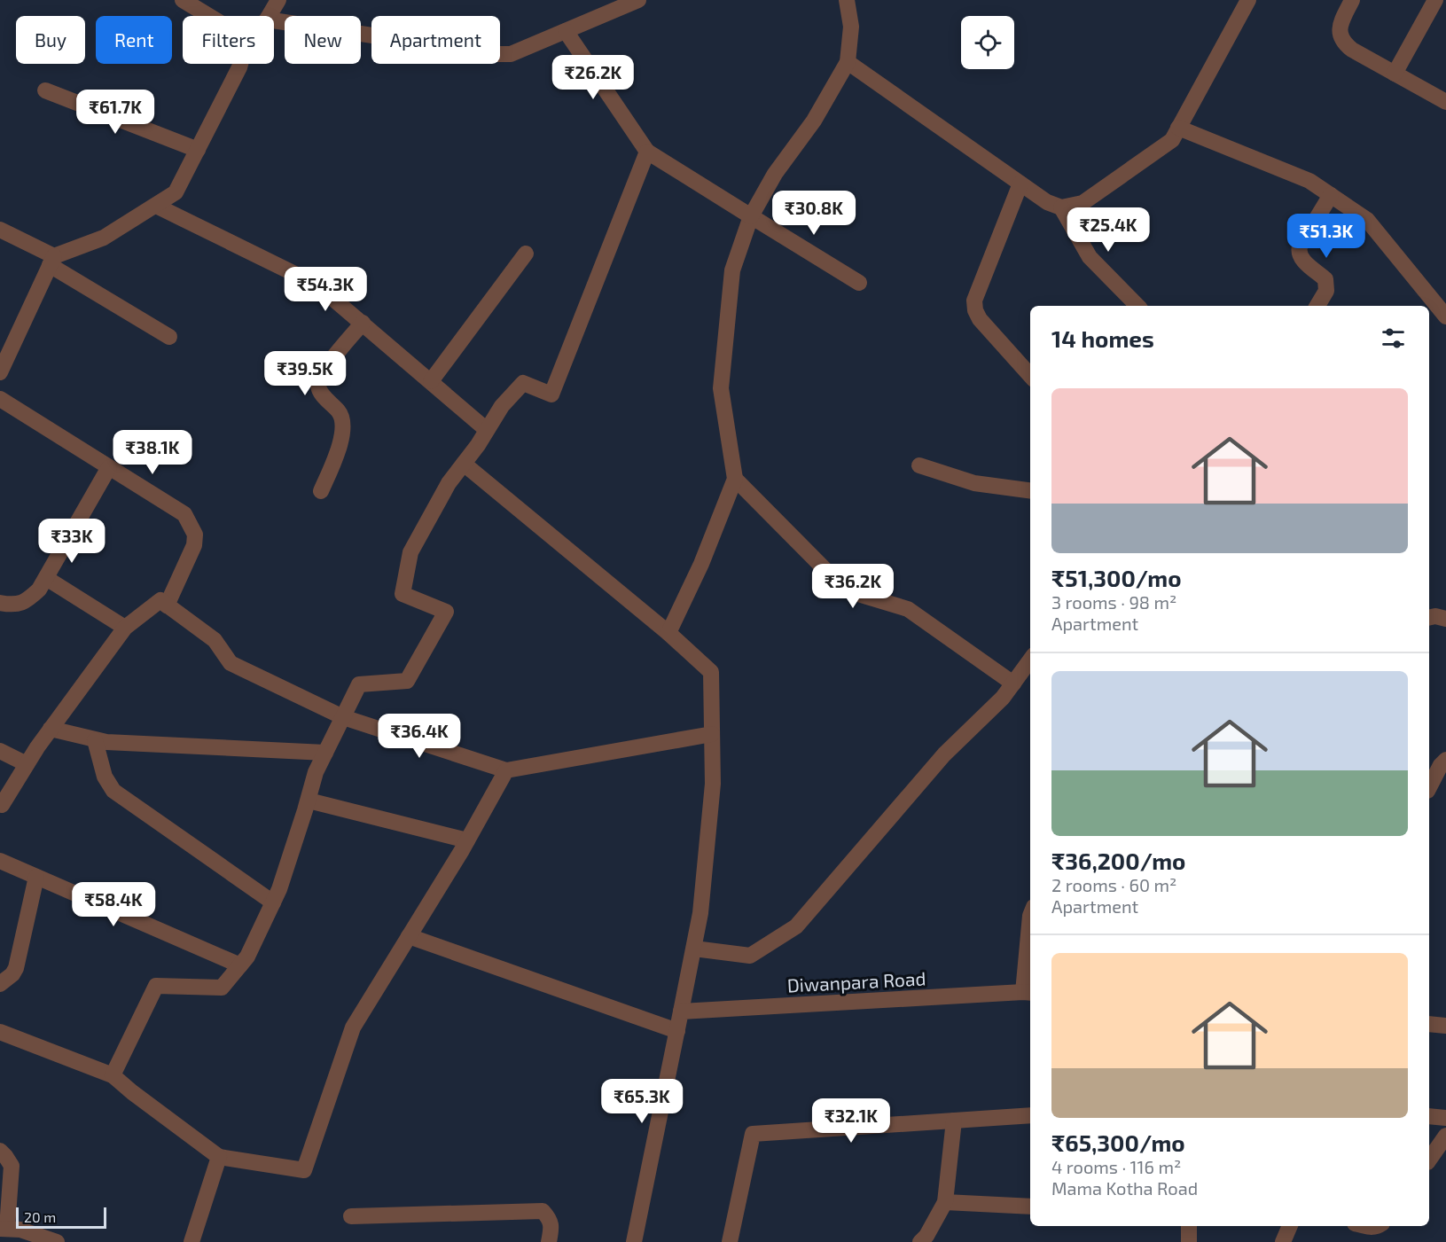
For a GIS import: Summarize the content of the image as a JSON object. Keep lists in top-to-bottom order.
{
  "streets": {
    "street": ["Diwanpara Road"]
  },
  "scale_bar": "20 m",
  "page": {
    "chip": [
      "Buy",
      "Rent",
      "Filters",
      "New",
      "Apartment"
    ],
    "price": [
      "₹26.2K",
      "₹61.7K",
      "₹30.8K",
      "₹25.4K",
      "₹51.3K",
      "₹54.3K",
      "₹39.5K",
      "₹38.1K",
      "₹33K",
      "₹36.2K",
      "₹36.4K",
      "₹58.4K",
      "₹65.3K",
      "₹32.1K"
    ],
    "heading": "14 homes",
    "list": [
      {
        "name": "₹51,300/mo",
        "note": "3 rooms · 98 m² · Apartment"
      },
      {
        "name": "₹36,200/mo",
        "note": "2 rooms · 60 m² · Apartment"
      },
      {
        "name": "₹65,300/mo",
        "note": "4 rooms · 116 m² · Mama Kotha Road"
      }
    ],
    "scale": "20 m"
  }
}
